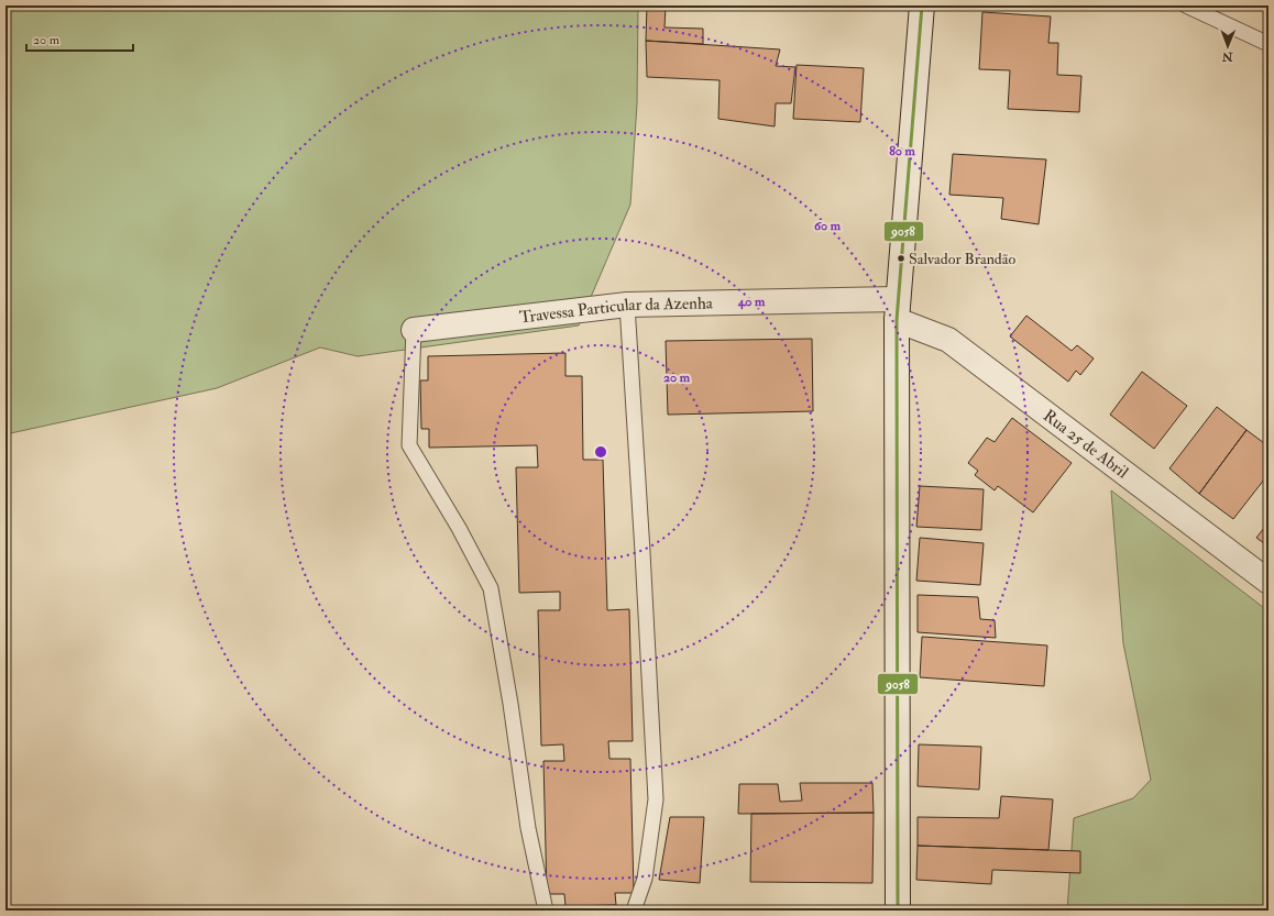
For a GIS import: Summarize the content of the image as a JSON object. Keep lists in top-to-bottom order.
{
  "streets": {
    "street": ["Travessa Particular da Azenha", "Rua 25 de Abril"]
  },
  "crossings": [
    ["Travessa Particular da Azenha", "Rua 25 de Abril"]
  ],
  "places": ["Salvador Brandão"],
  "lines": ["transit line 9058"],
  "scale_bar": "20 m",
  "north": "bottom",
  "rings": [
    "80 m",
    "60 m",
    "40 m",
    "20 m"
  ]
}
